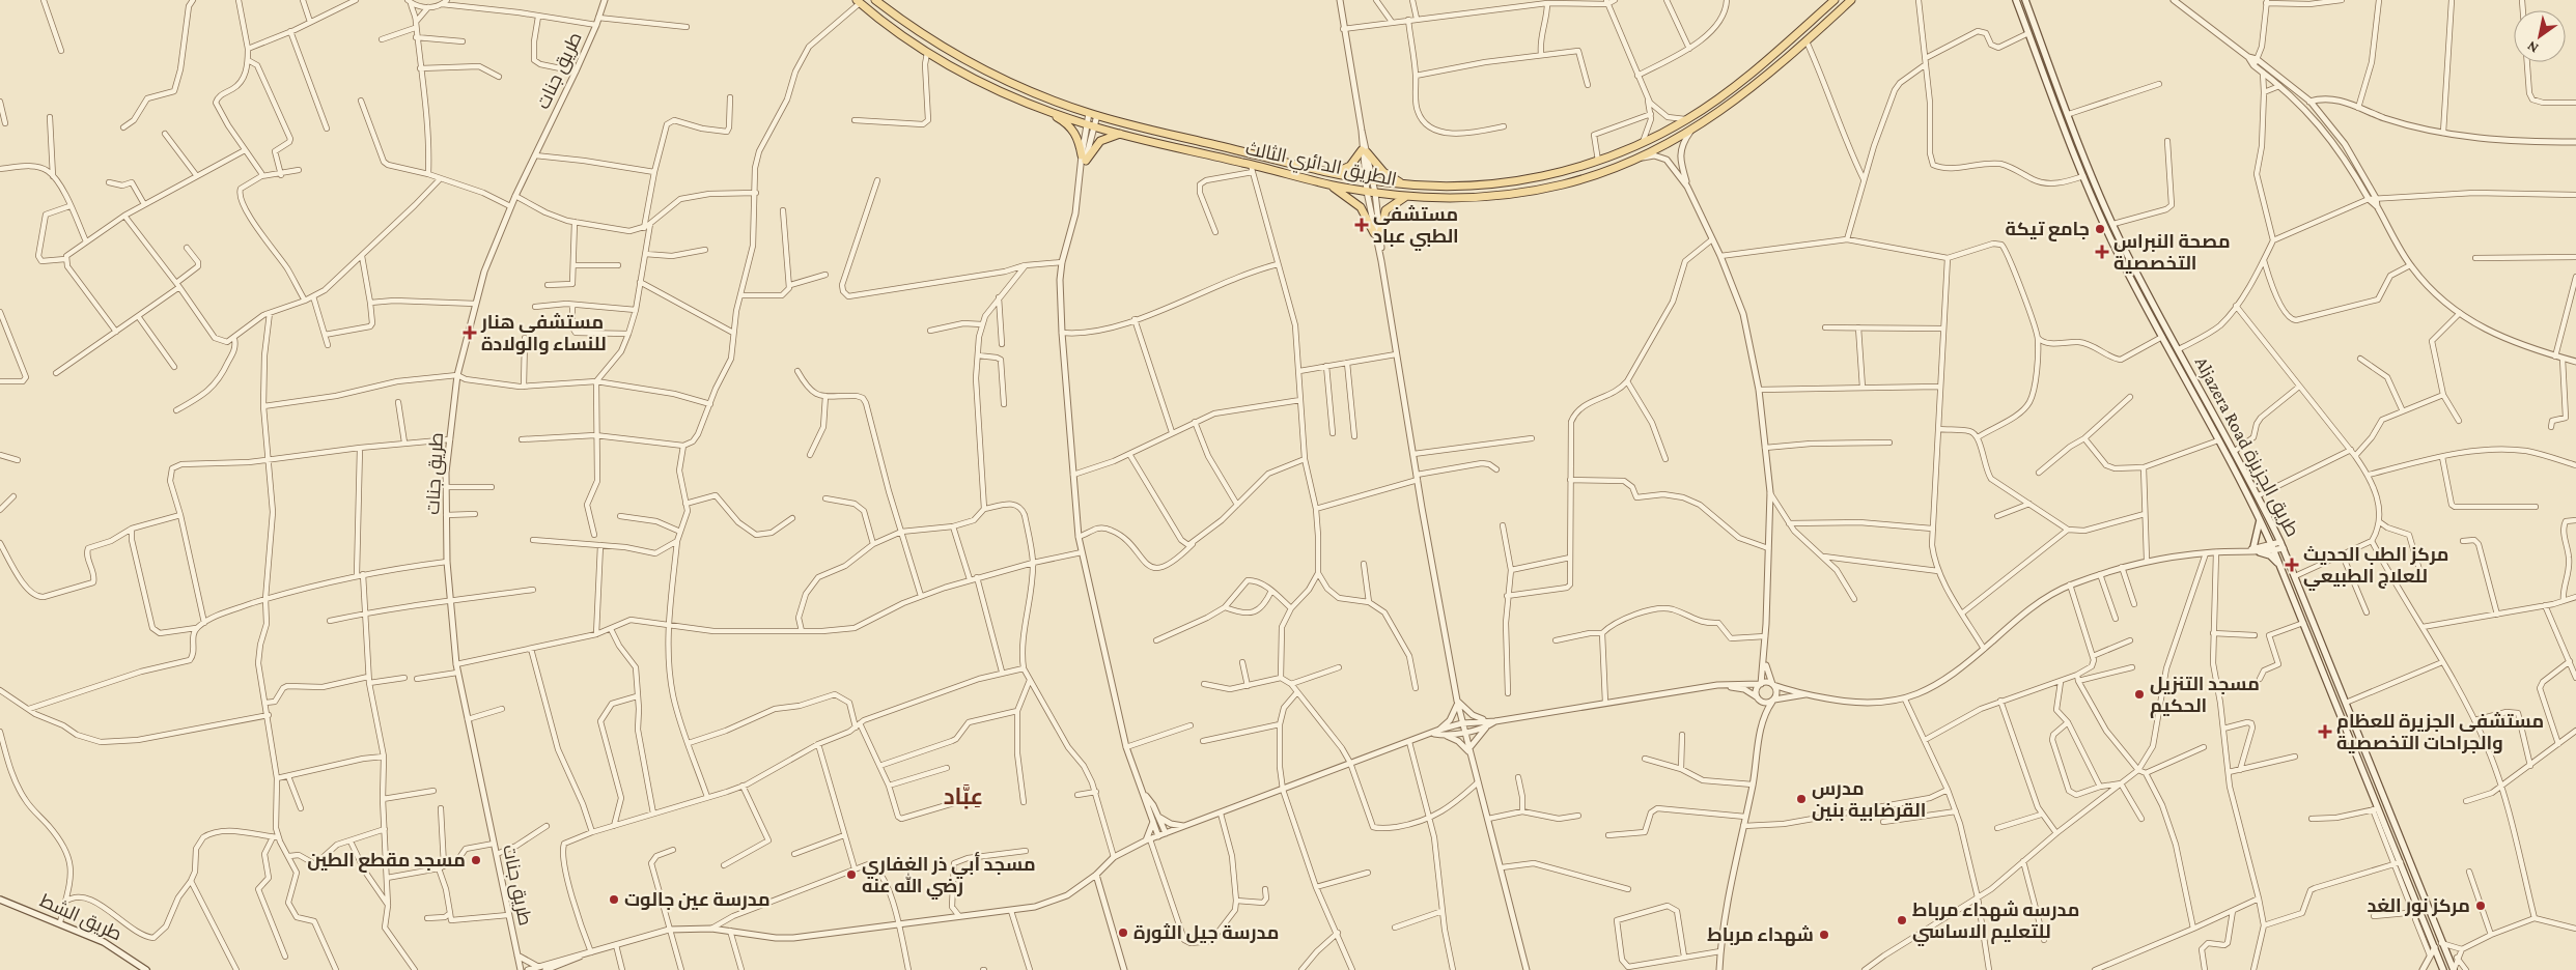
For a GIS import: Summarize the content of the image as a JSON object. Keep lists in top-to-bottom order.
{
  "streets": {
    "main road": ["الطريق الدائري الثالث", "Aljazera Road طريق الجزيزة", "طريق الشط"],
    "street": ["طريق جنات"]
  },
  "districts": ["عِبَّاد"],
  "places": {
    "health": [
      "مستشفى الطبي عباد",
      "مصحة النبراس التخصصية",
      "مستشفى هنار للنساء والولادة",
      "مركز الطب الحديث للعلاج الطبيعي",
      "مستشفى الجزيرة للعظام والجراحات التخصصية"
    ],
    "other": [
      "جامع تيكة",
      "مسجد التنزيل الحكيم",
      "مدرس القرضابية بنين",
      "مسجد مقطع الطين",
      "مسجد أبي ذر الغفاري رضي الله عنه",
      "مدرسة عين جالوت",
      "مركز نور الغد",
      "مدرسه شهداء مرباط للتعليم الاساسي",
      "مدرسة جيل الثورة",
      "شهداء مرباط"
    ]
  },
  "north": "bottom left"
}
